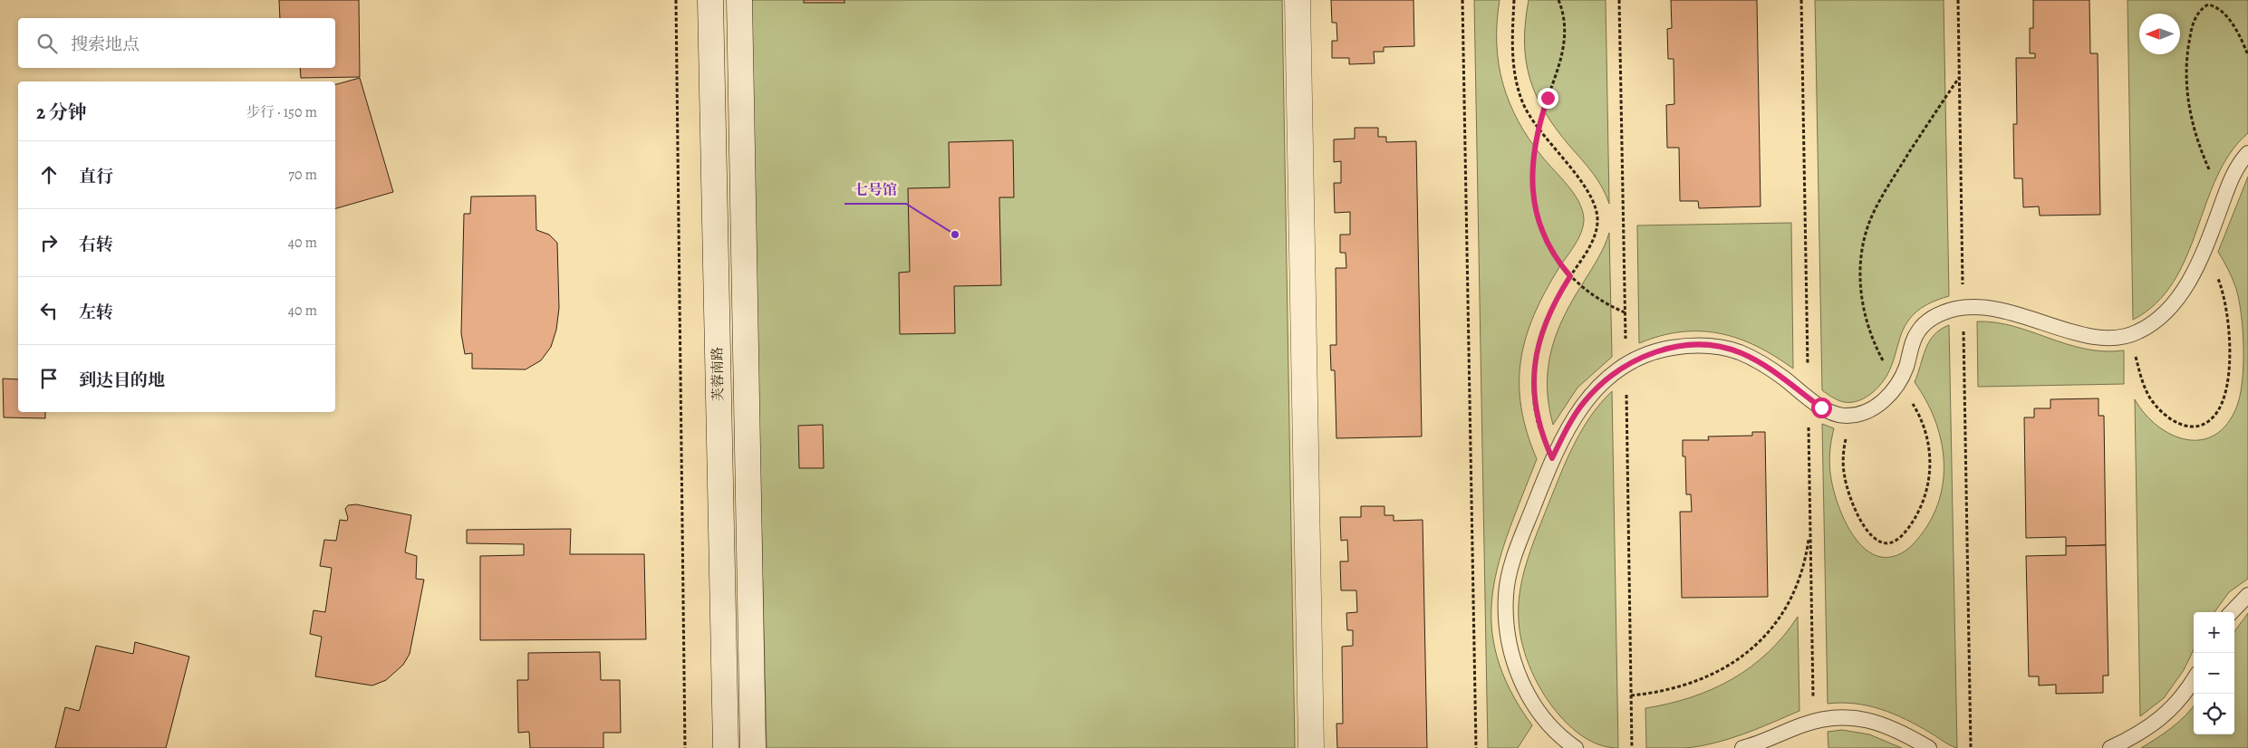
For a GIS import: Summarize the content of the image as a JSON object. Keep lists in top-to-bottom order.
{
  "streets": {
    "main road": ["芙蓉南路"]
  },
  "places": ["七号馆"],
  "north": "left",
  "page": {
    "search": "搜索地点",
    "heading": ["2 分钟", "步行 · 150 m"],
    "list": [
      ["直行", "70 m"],
      ["右转", "40 m"],
      ["左转", "40 m"],
      "到达目的地"
    ],
    "map_buttons": ["+", "−"]
  }
}
